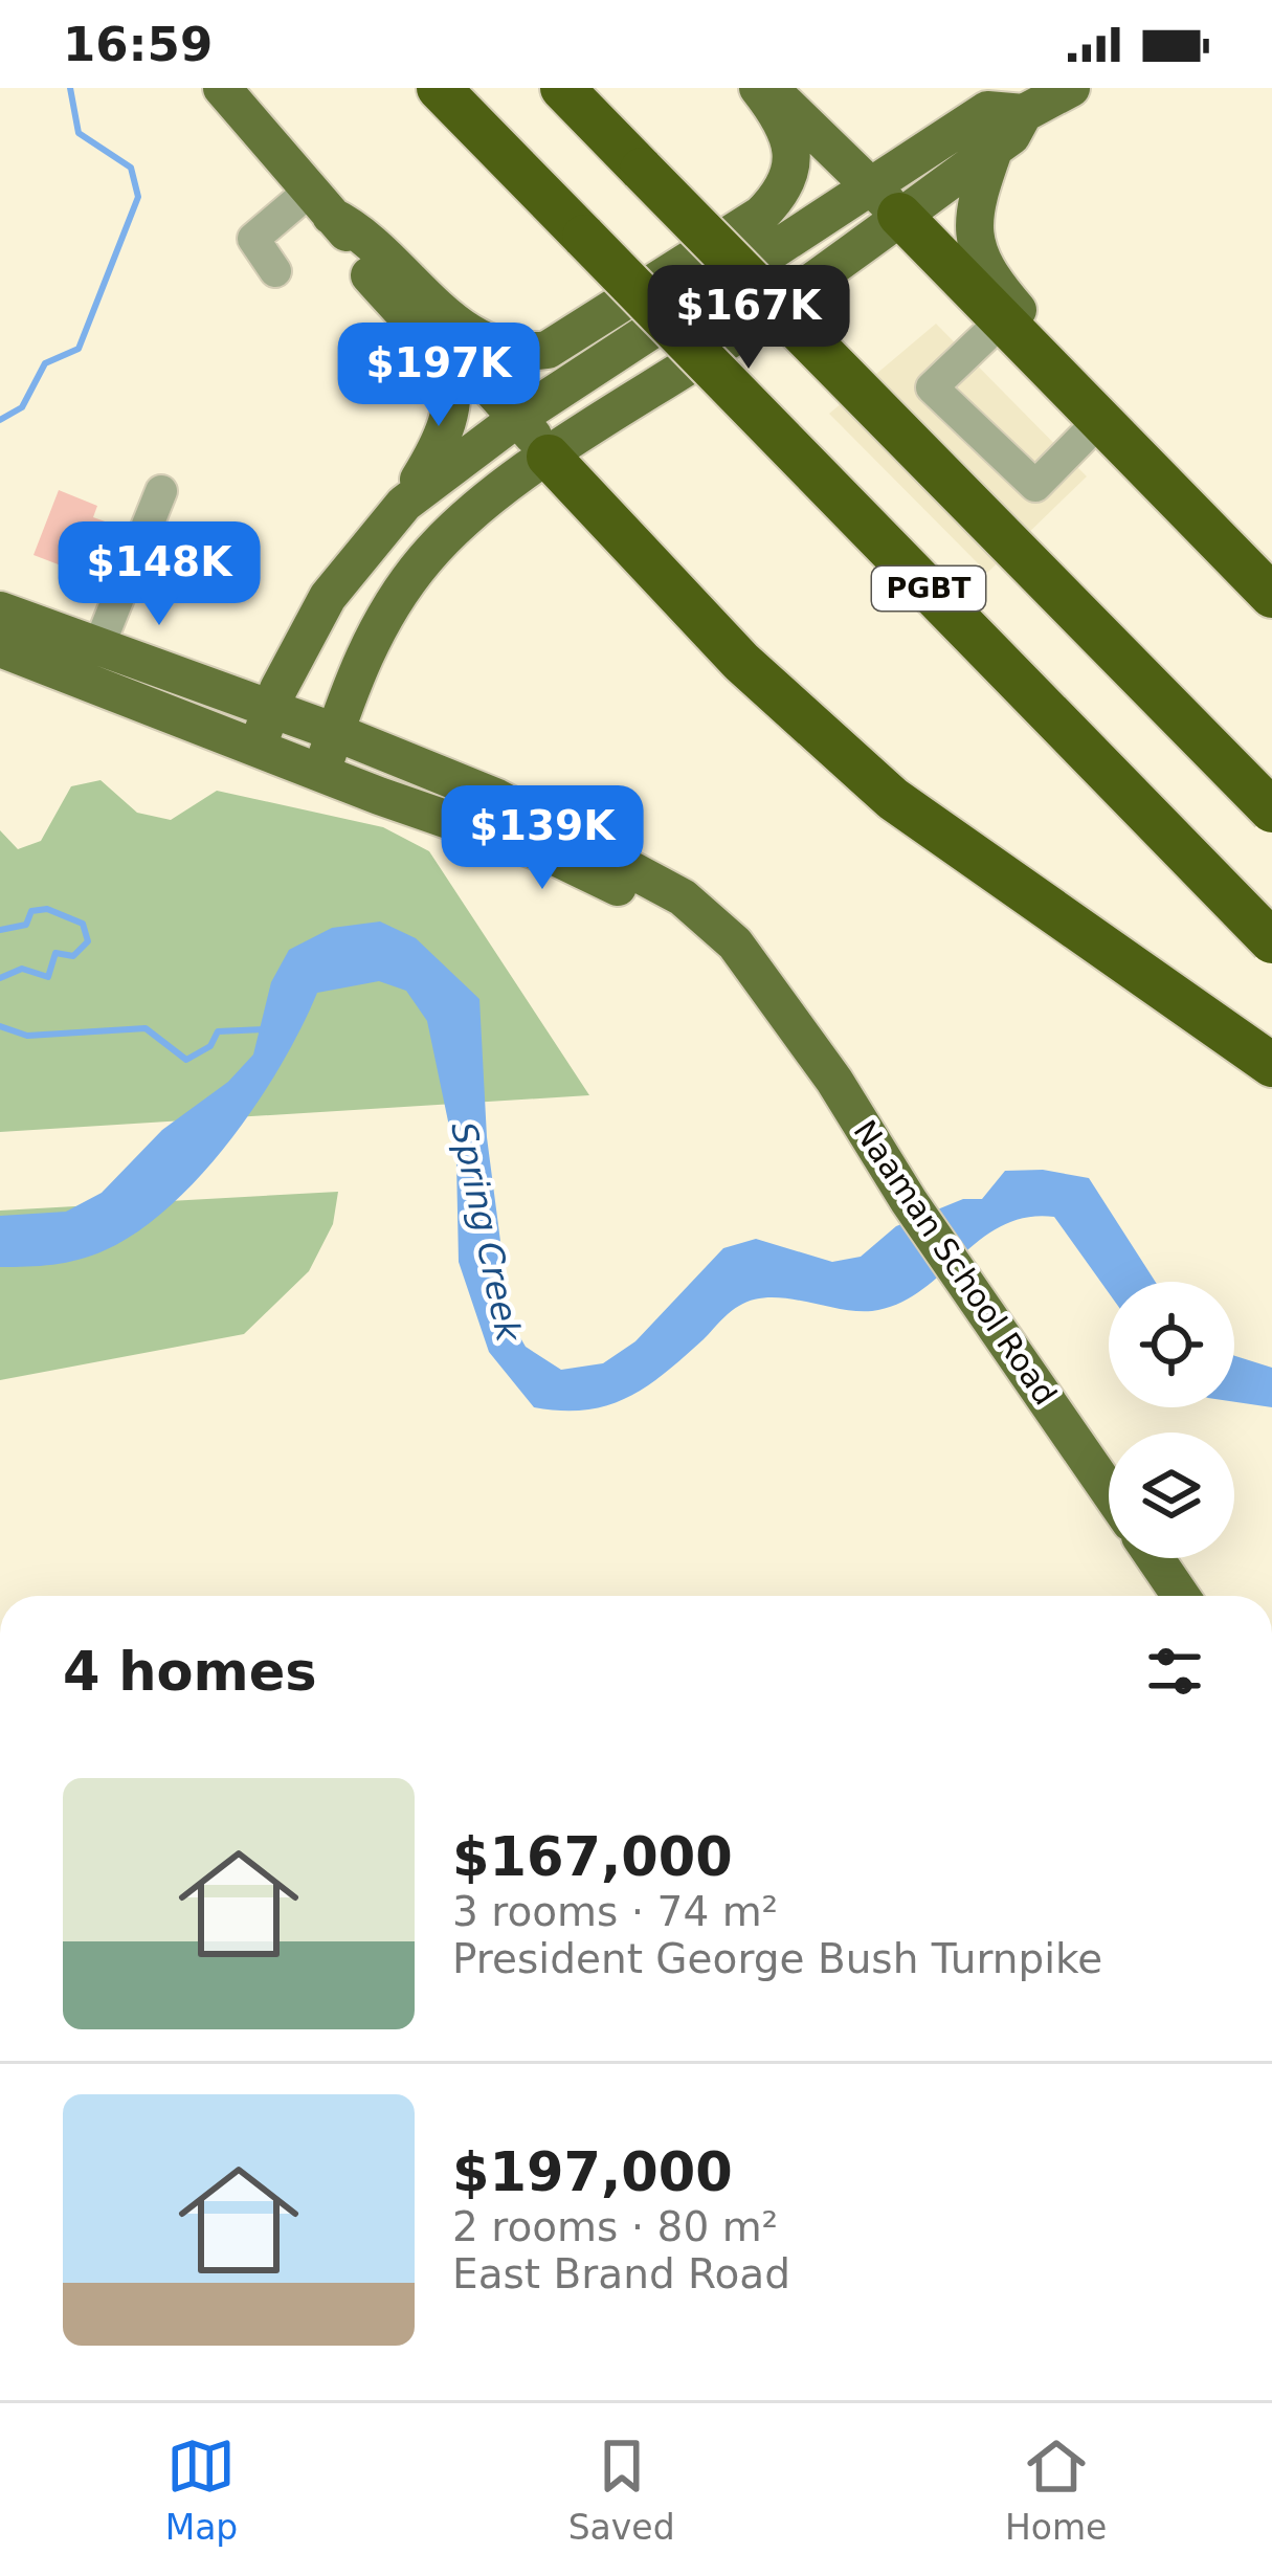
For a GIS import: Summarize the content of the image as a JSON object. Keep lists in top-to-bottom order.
{
  "streets": {
    "highway": ["PGBT"],
    "main road": ["Naaman School Road"]
  },
  "water": ["Spring Creek"],
  "page": {
    "status": "16:59",
    "price": [
      "$167K",
      "$197K",
      "$148K",
      "$139K"
    ],
    "heading": "4 homes",
    "list": [
      {
        "name": "$167,000",
        "note": "3 rooms · 74 m² · President George Bush Turnpike"
      },
      {
        "name": "$197,000",
        "note": "2 rooms · 80 m² · East Brand Road"
      }
    ],
    "tabs": ["Map", "Saved", "Home"]
  }
}
